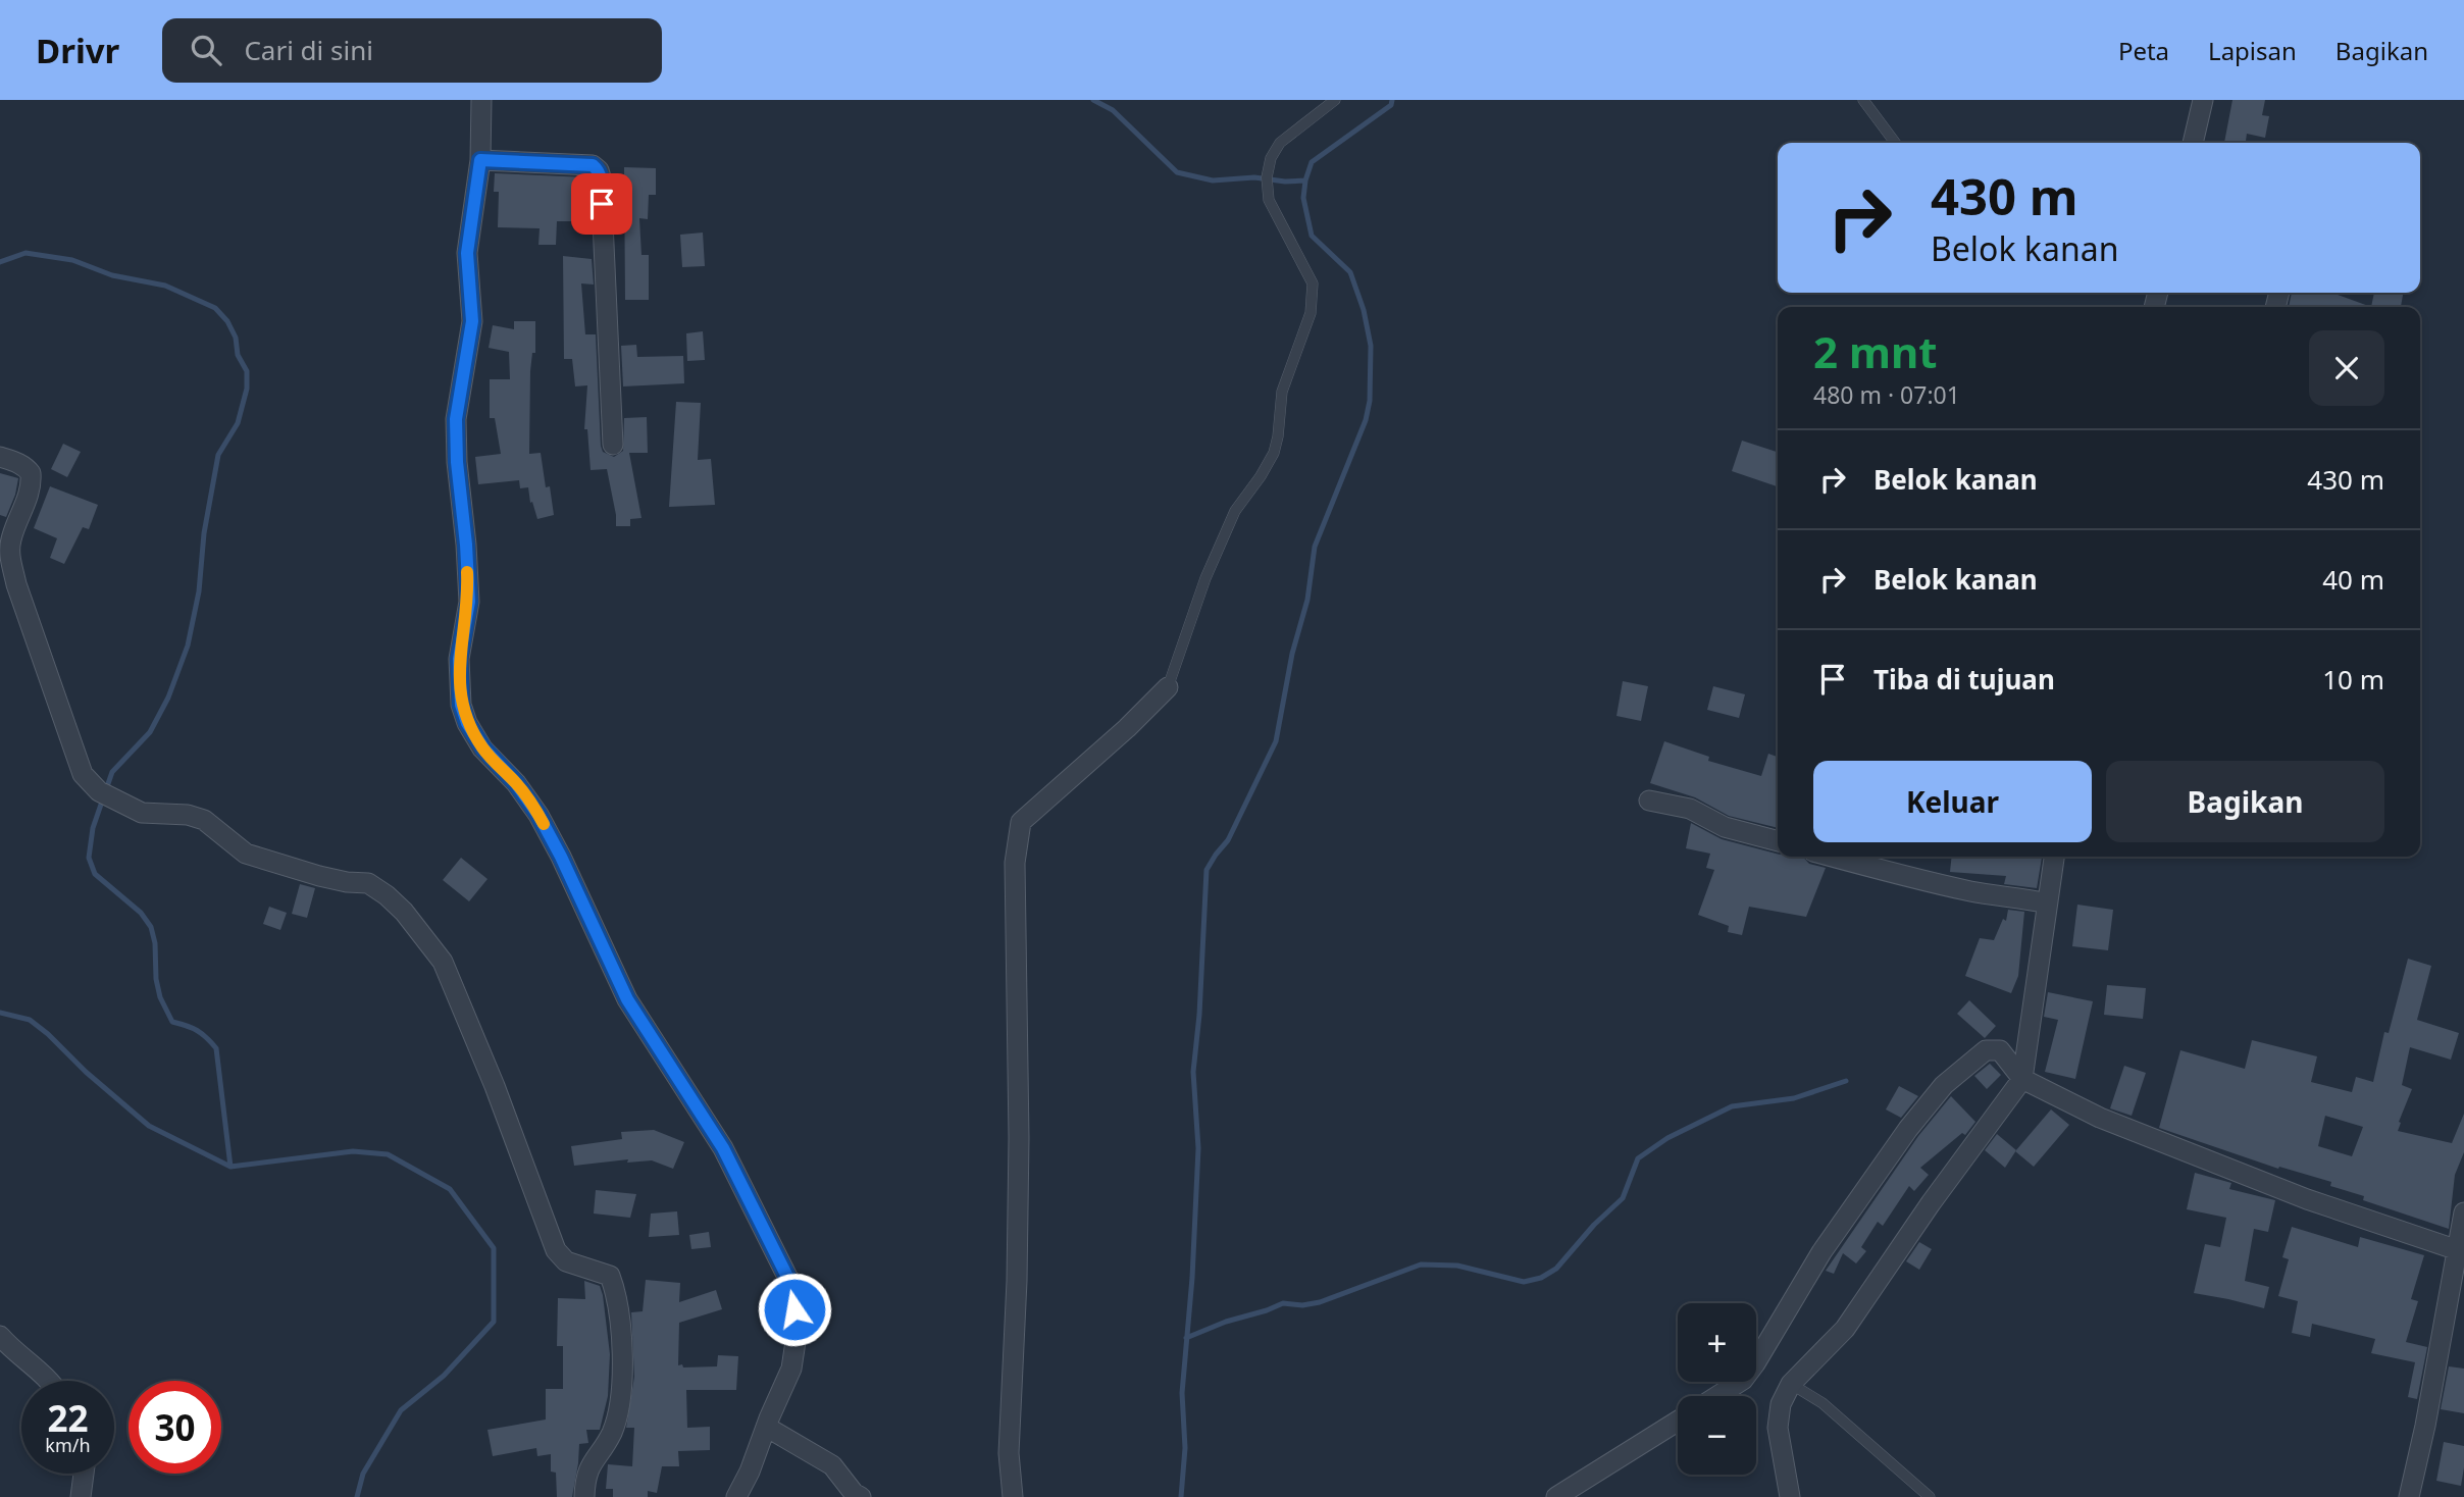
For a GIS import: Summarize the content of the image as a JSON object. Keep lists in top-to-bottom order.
{
  "page": {
    "header": "Drivr",
    "search": "Cari di sini",
    "nav": ["Peta", "Lapisan", "Bagikan"],
    "turn": ["430 m", "Belok kanan"],
    "heading": ["2 mnt", "480 m · 07:01"],
    "list": [
      {
        "name": "Belok kanan",
        "value": "430 m"
      },
      {
        "name": "Belok kanan",
        "value": "40 m"
      },
      {
        "name": "Tiba di tujuan",
        "value": "10 m"
      }
    ],
    "buttons": ["Keluar", "Bagikan"],
    "map_buttons": ["+", "−"],
    "speed": "22 km/h",
    "limit": "30"
  }
}
